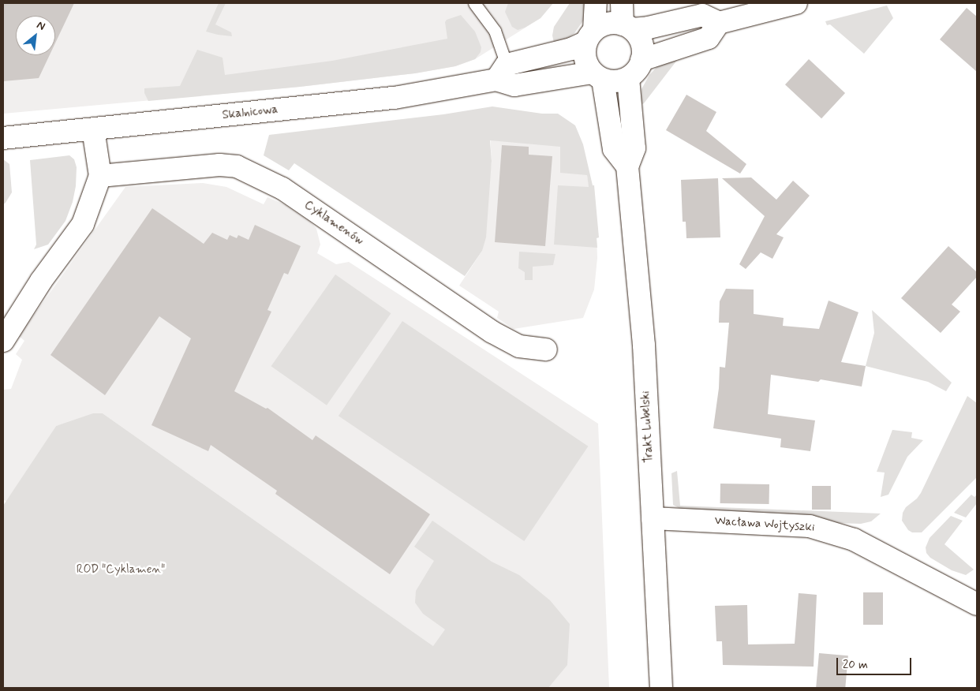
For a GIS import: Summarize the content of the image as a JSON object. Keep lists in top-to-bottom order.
{
  "streets": {
    "street": [
      "Skalnicowa",
      "Cyklamenów",
      "Trakt Lubelski",
      "Wacława Wojtyszki"
    ]
  },
  "crossings": [
    ["Skalnicowa", "Trakt Lubelski"],
    ["Trakt Lubelski", "Wacława Wojtyszki"]
  ],
  "parks": ["ROD \"Cyklamen\""],
  "scale_bar": "20 m",
  "north": "top right"
}
